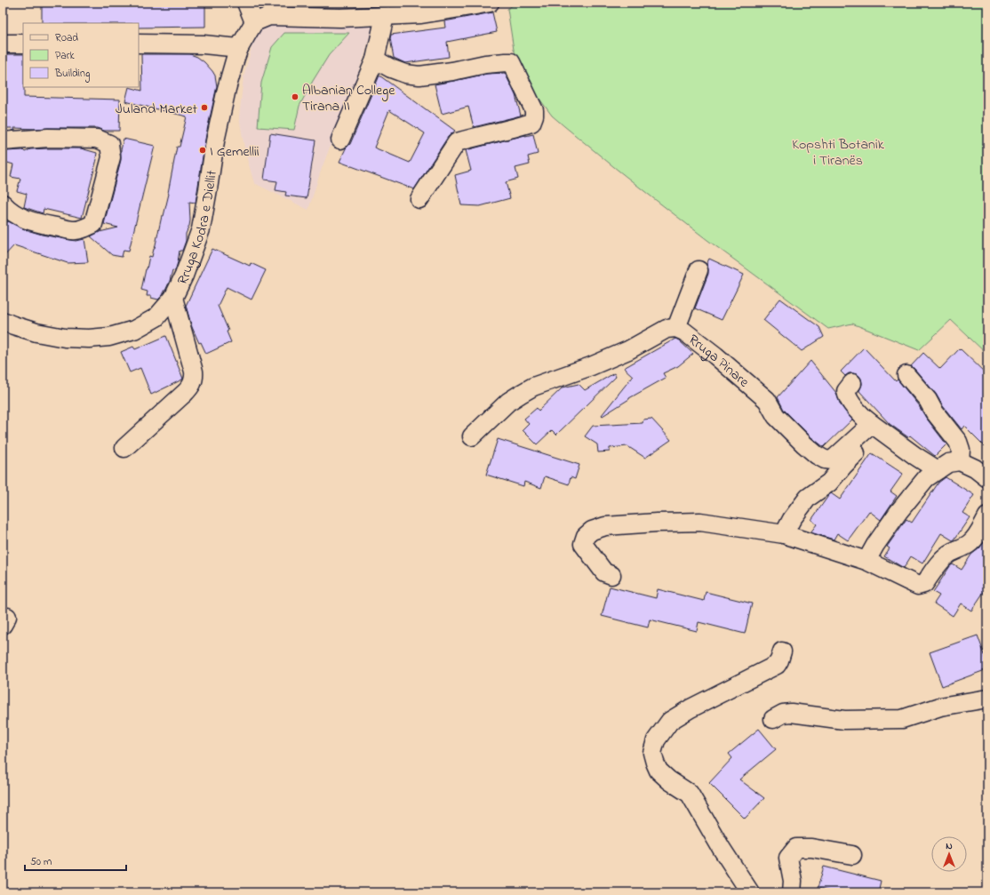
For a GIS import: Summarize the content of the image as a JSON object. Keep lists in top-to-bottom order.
{
  "streets": {
    "street": ["Rruga Kodra e Diellit", "Rruga Pinare"]
  },
  "parks": ["Kopshti Botanik i Tiranës"],
  "places": ["Albanian College Tirana II", "Juland Market", "I Gemellii"],
  "legend": ["Road", "Park", "Building"],
  "scale_bar": "50 m",
  "north": "top"
}
